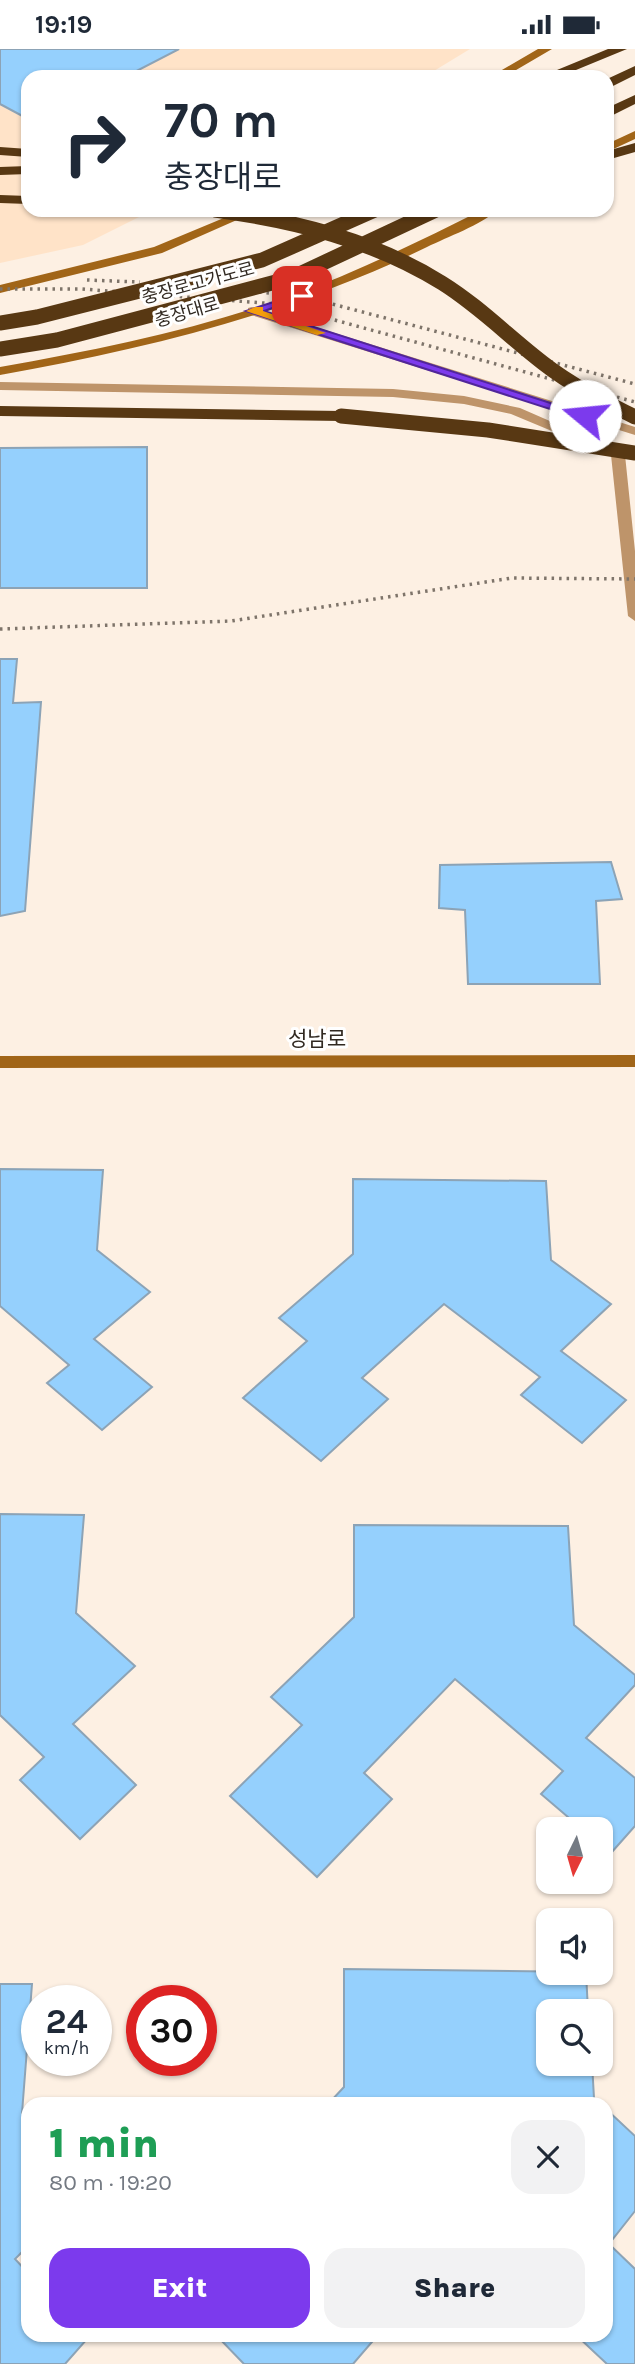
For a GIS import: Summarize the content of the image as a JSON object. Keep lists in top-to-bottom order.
{
  "streets": {
    "highway": ["충장로고가도로"],
    "main road": ["충장대로", "성남로"]
  },
  "north": "bottom",
  "page": {
    "status": "19:19",
    "turn": ["70 m", "충장대로"],
    "speed": "24 km/h",
    "limit": "30",
    "heading": ["1 min", "80 m · 19:20"],
    "buttons": ["Exit", "Share"]
  }
}
